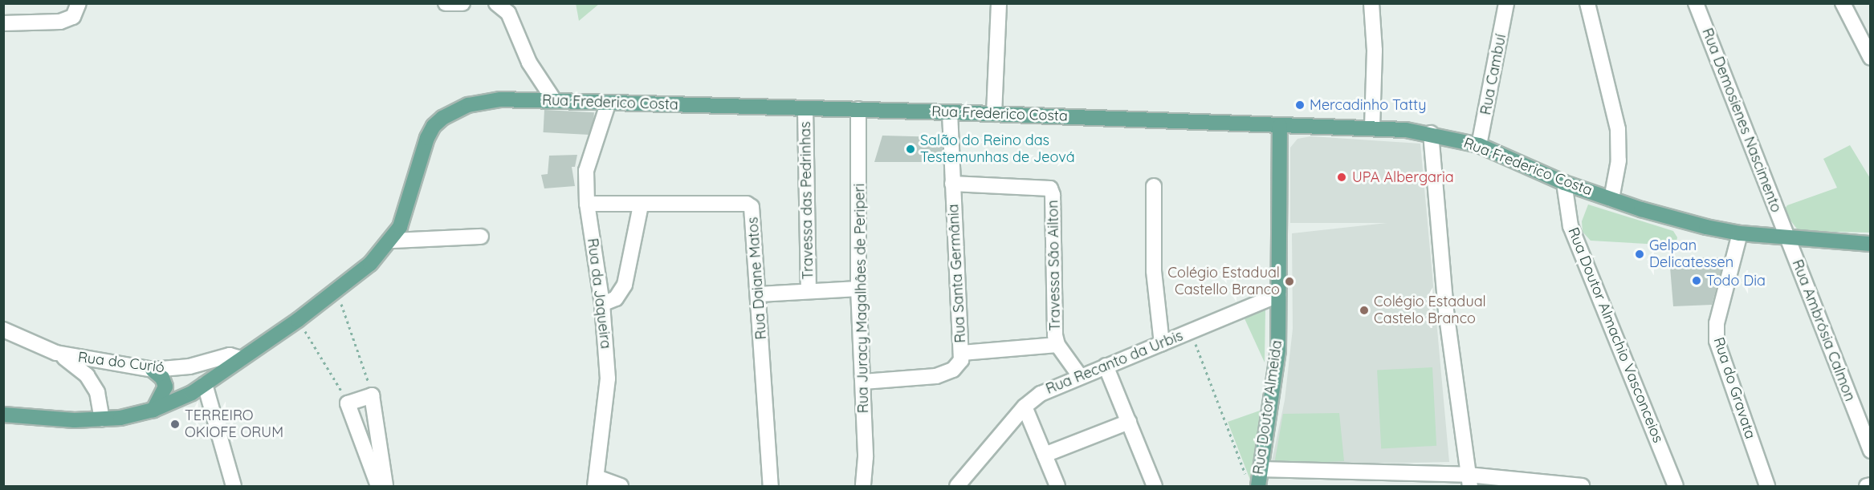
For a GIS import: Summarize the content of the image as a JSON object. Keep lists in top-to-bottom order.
{
  "streets": {
    "main road": ["Rua Frederico Costa", "Rua Doutor Almeida"],
    "street": [
      "Rua Cambuí",
      "Rua Demosienes Nascimento",
      "Travessa das Pedrinhas",
      "Travessa Sâo Ailton",
      "Rua Santa Germânia",
      "Rua Daiane Matos",
      "Rua da Jaqueira",
      "Rua Juracy Magalhâes de Periperi",
      "Rua Ambrósia Calmon",
      "Rua Doutor Almachio Vasconceios",
      "Rua do Curió",
      "Rua Recanto da Urbis",
      "Rua do Gravata"
    ]
  },
  "crossings": [
    ["Rua Cambuí", "Rua Frederico Costa"],
    ["Rua Frederico Costa", "Rua Demosienes Nascimento"],
    ["Rua Frederico Costa", "Travessa das Pedrinhas"],
    ["Rua Frederico Costa", "Rua Santa Germânia"],
    ["Rua Frederico Costa", "Rua da Jaqueira"],
    ["Rua Frederico Costa", "Rua Juracy Magalhâes de Periperi"],
    ["Rua Frederico Costa", "Rua Ambrósia Calmon"],
    ["Rua Frederico Costa", "Rua Doutor Almachio Vasconceios"],
    ["Rua Frederico Costa", "Rua do Curió"],
    ["Rua Frederico Costa", "Rua do Gravata"],
    ["Rua Frederico Costa", "Rua Doutor Almeida"],
    ["Rua Demosienes Nascimento", "Rua Ambrósia Calmon"],
    ["Travessa Sâo Ailton", "Rua Santa Germânia"],
    ["Travessa Sâo Ailton", "Rua Recanto da Urbis"],
    ["Rua Santa Germânia", "Rua Juracy Magalhâes de Periperi"],
    ["Rua Daiane Matos", "Rua da Jaqueira"],
    ["Rua Recanto da Urbis", "Rua Doutor Almeida"]
  ],
  "places": [
    "Mercadinho Tatty",
    "Salão do Reino das Testemunhas de Jeová",
    "UPA Albergaria",
    "Gelpan Delicatessen",
    "Todo Dia",
    "Colégio Estadual Castello Branco",
    "Colégio Estadual Castelo Branco",
    "TERREIRO OKIOFE ORUM"
  ]
}
